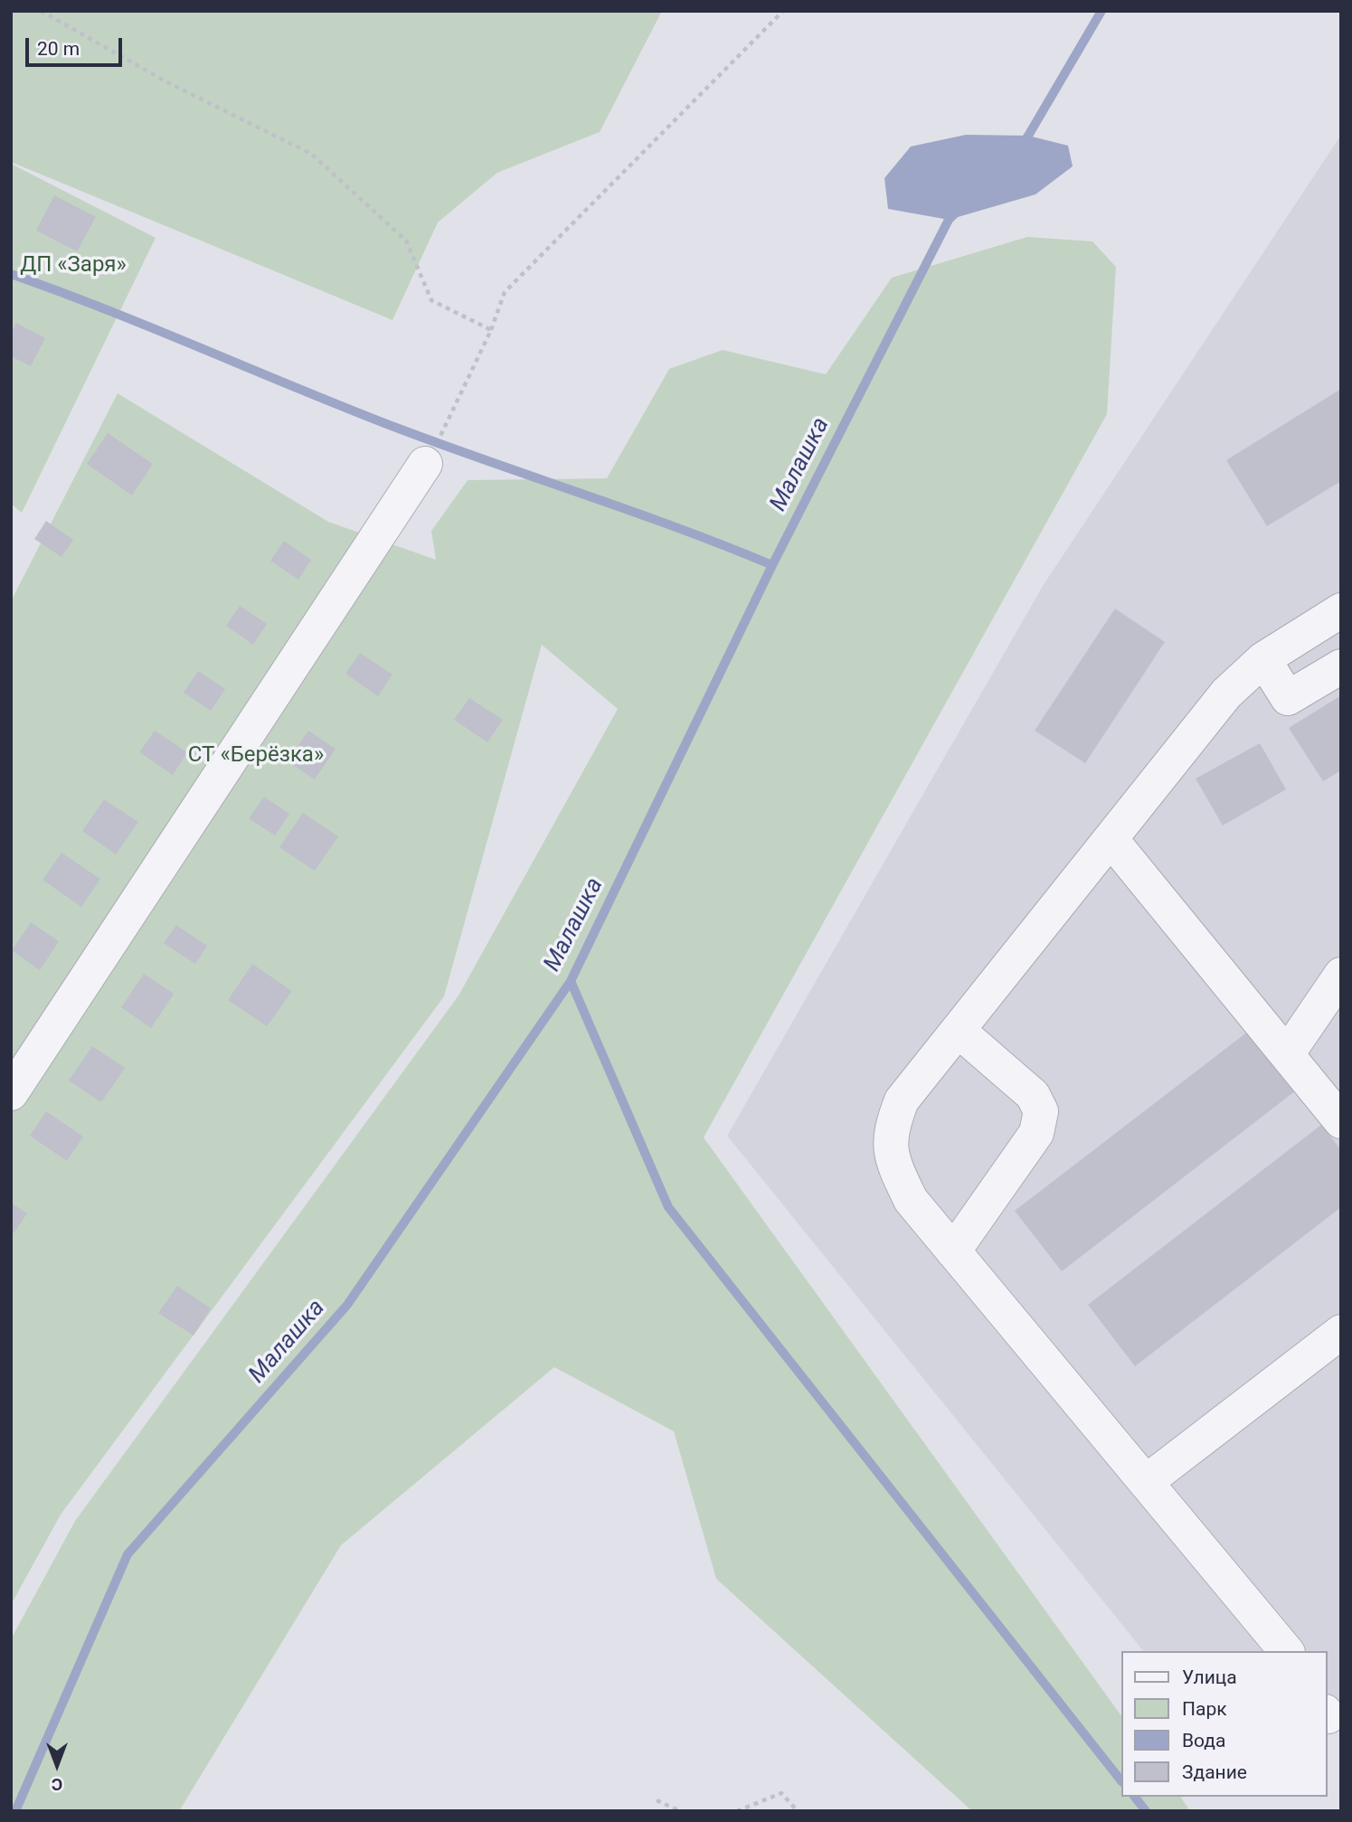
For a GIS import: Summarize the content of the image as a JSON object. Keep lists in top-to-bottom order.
{
  "water": ["Малашка"],
  "parks": ["ДП «Заря»", "СТ «Берёзка»"],
  "legend": [
    "Улица",
    "Парк",
    "Вода",
    "Здание"
  ],
  "scale_bar": "20 m",
  "north": "bottom"
}
